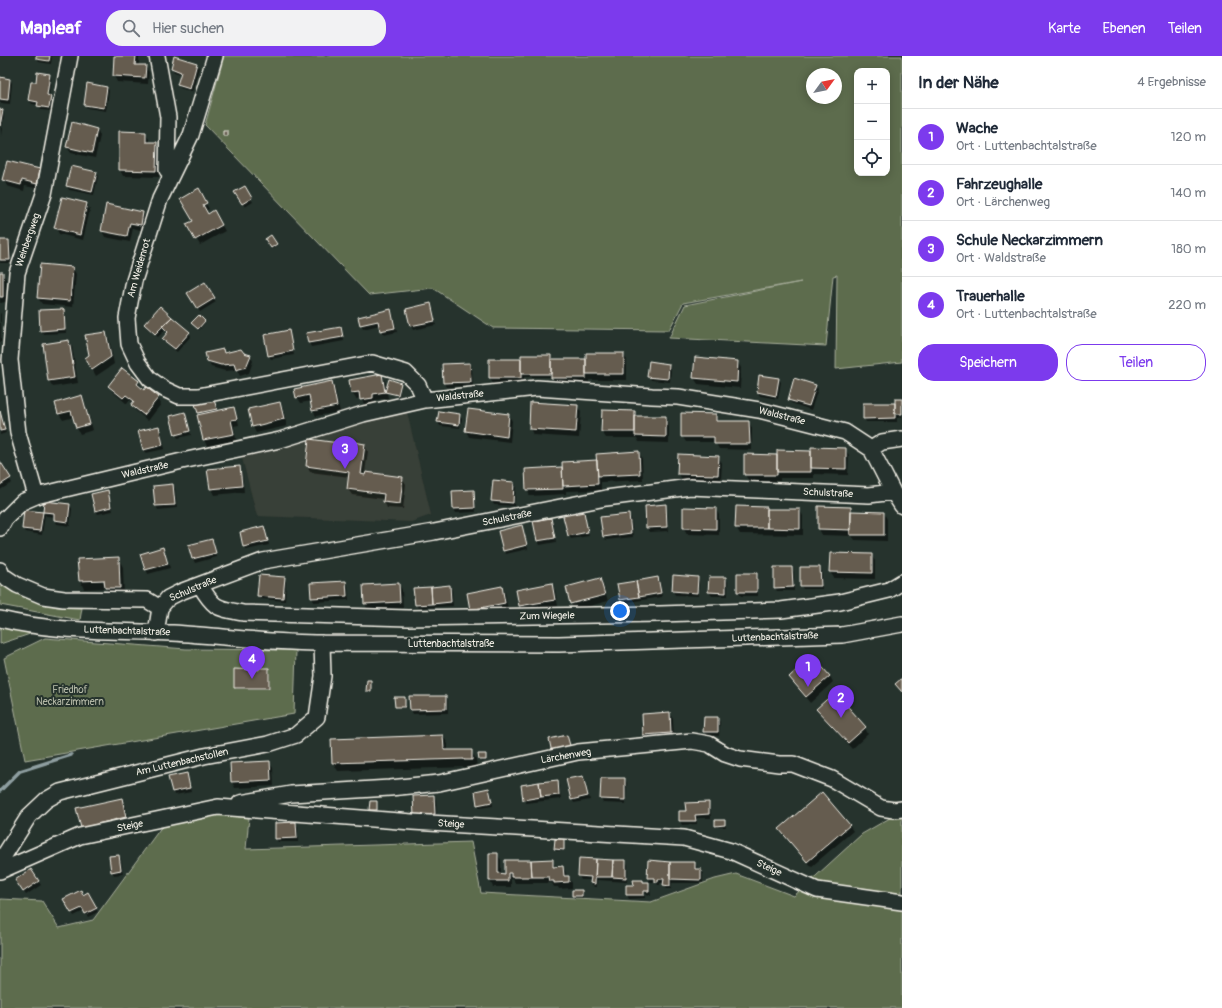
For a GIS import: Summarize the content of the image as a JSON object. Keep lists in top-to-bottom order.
{
  "streets": {
    "street": [
      "Weinbergweg",
      "Am Weidenrot",
      "Waldstraße",
      "Schulstraße",
      "Zum Wiegele",
      "Luttenbachtalstraße",
      "Lärchenweg",
      "Am Luttenbachstollen",
      "Steige"
    ]
  },
  "crossings": [
    ["Weinbergweg", "Waldstraße"],
    ["Am Weidenrot", "Waldstraße"],
    ["Waldstraße", "Schulstraße"],
    ["Schulstraße", "Zum Wiegele"],
    ["Schulstraße", "Luttenbachtalstraße"],
    ["Luttenbachtalstraße", "Am Luttenbachstollen"],
    ["Lärchenweg", "Steige"]
  ],
  "parks": ["Friedhof Neckarzimmern"],
  "north": "top right",
  "page": {
    "header": "Mapleaf",
    "search": "Hier suchen",
    "nav": ["Karte", "Ebenen", "Teilen"],
    "heading": ["In der Nähe", "4 Ergebnisse"],
    "map_buttons": ["+", "−"],
    "list": [
      {
        "mark": "1",
        "name": "Wache",
        "note": "Ort · Luttenbachtalstraße",
        "value": "120 m"
      },
      {
        "mark": "2",
        "name": "Fahrzeughalle",
        "note": "Ort · Lärchenweg",
        "value": "140 m"
      },
      {
        "mark": "3",
        "name": "Schule Neckarzimmern",
        "note": "Ort · Waldstraße",
        "value": "180 m"
      },
      {
        "mark": "4",
        "name": "Trauerhalle",
        "note": "Ort · Luttenbachtalstraße",
        "value": "220 m"
      }
    ],
    "buttons": ["Speichern", "Teilen"],
    "pins": [
      "3",
      "4",
      "1",
      "2"
    ]
  }
}
